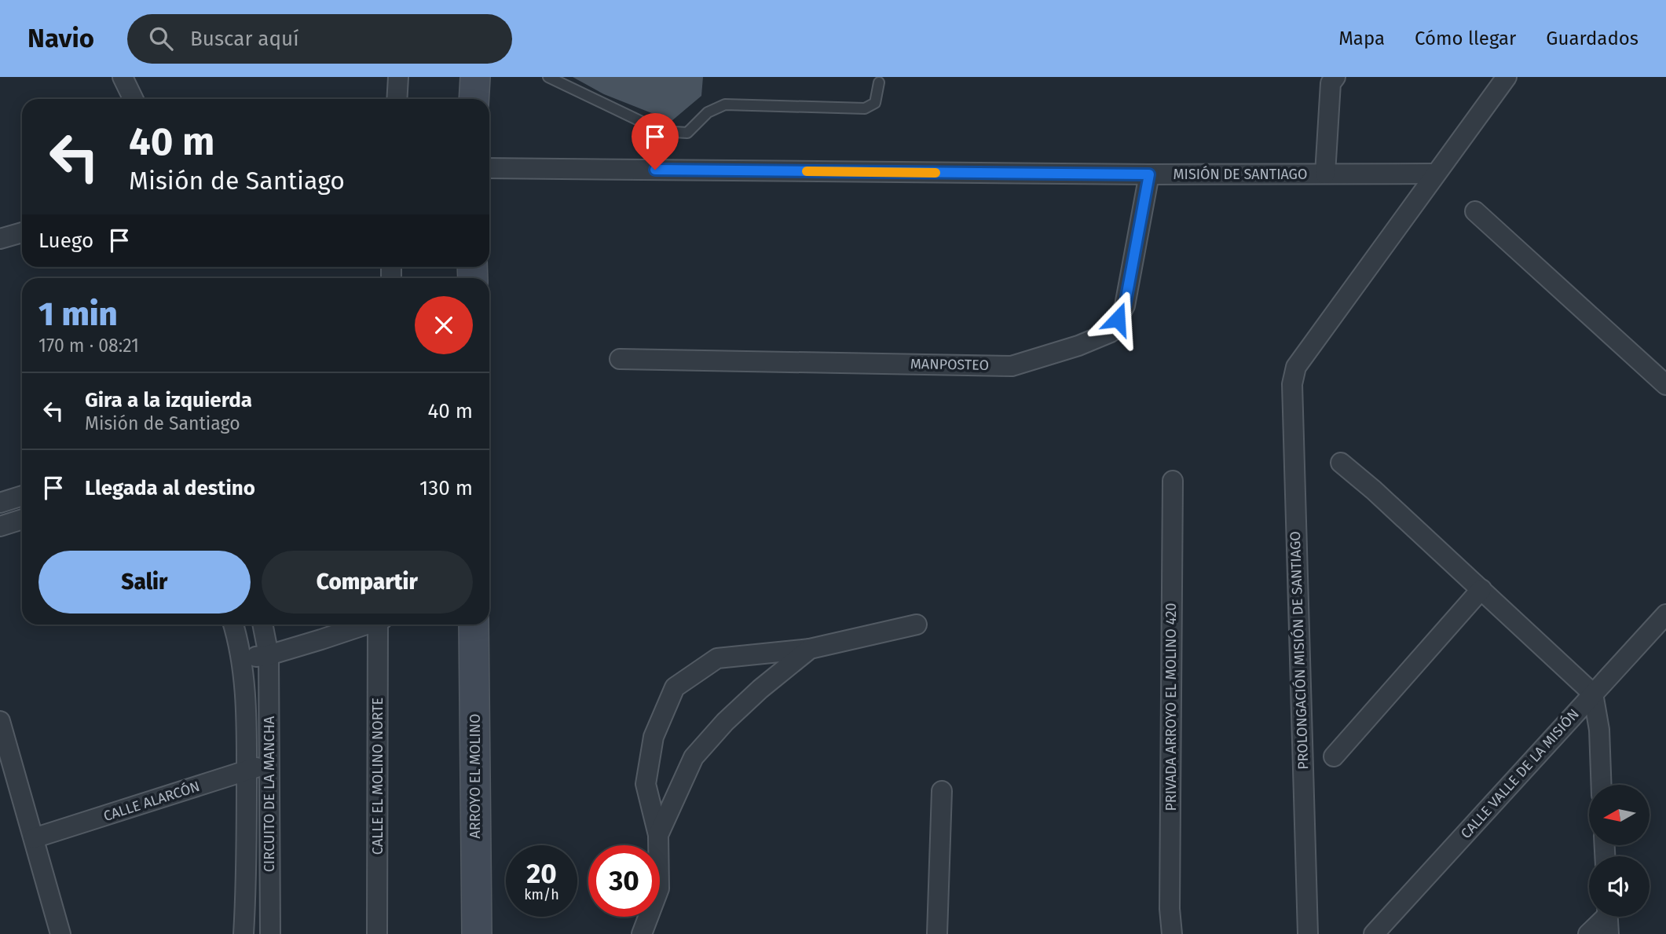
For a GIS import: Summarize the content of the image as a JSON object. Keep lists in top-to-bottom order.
{
  "streets": {
    "street": [
      "MISIÓN DE SANTIAGO",
      "MANPOSTEO",
      "PROLONGACIÓN MISIÓN DE SANTIAGO",
      "PRIVADA ARROYO EL MOLINO 420",
      "CALLE VALLE DE LA MISIÓN",
      "CALLE EL MOLINO NORTE",
      "ARROYO EL MOLINO",
      "CIRCUITO DE LA MANCHA",
      "CALLE ALARCÓN"
    ]
  },
  "crossings": [
    ["MISIÓN DE SANTIAGO", "MANPOSTEO"],
    ["MISIÓN DE SANTIAGO", "PROLONGACIÓN MISIÓN DE SANTIAGO"],
    ["CIRCUITO DE LA MANCHA", "CALLE ALARCÓN"]
  ],
  "north": "left",
  "page": {
    "header": "Navio",
    "search": "Buscar aquí",
    "nav": ["Mapa", "Cómo llegar", "Guardados"],
    "turn": ["40 m", "Misión de Santiago"],
    "then": "Luego",
    "heading": ["1 min", "170 m · 08:21"],
    "list": [
      {
        "name": "Gira a la izquierda",
        "note": "Misión de Santiago",
        "value": "40 m"
      },
      {
        "name": "Llegada al destino",
        "value": "130 m"
      }
    ],
    "buttons": ["Salir", "Compartir"],
    "speed": "20 km/h",
    "limit": "30"
  }
}
